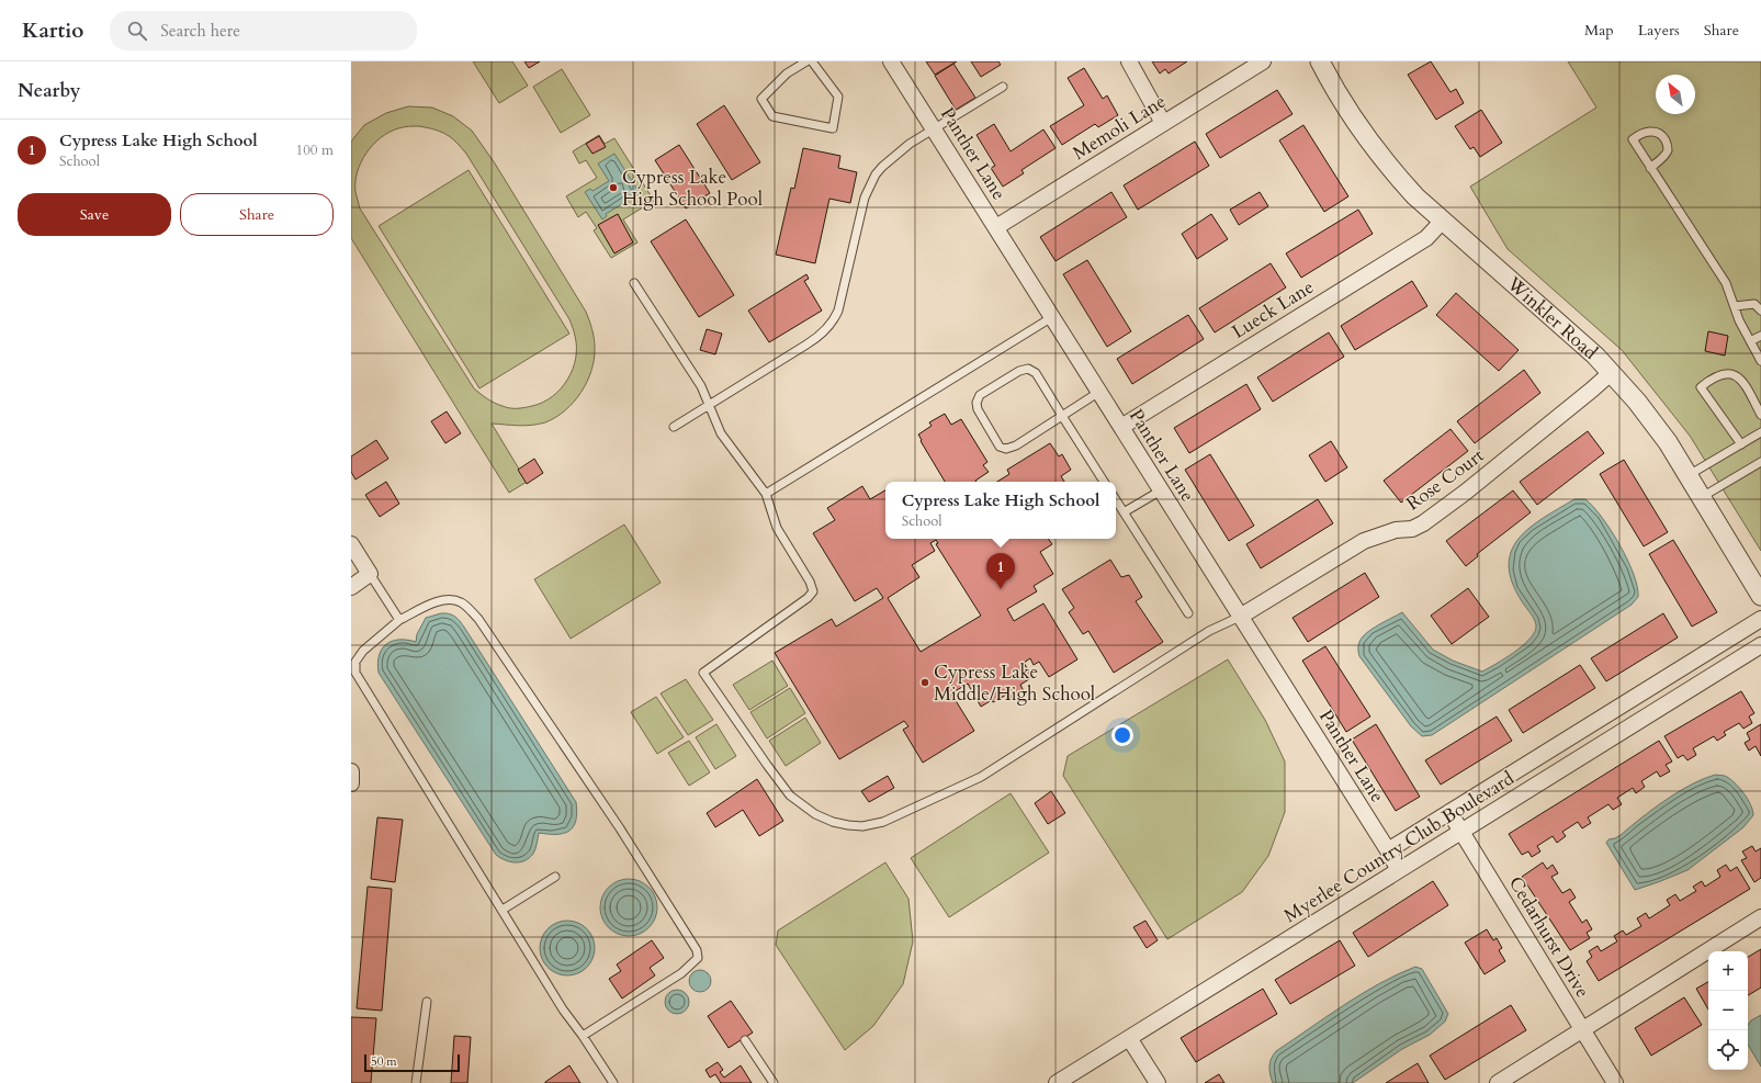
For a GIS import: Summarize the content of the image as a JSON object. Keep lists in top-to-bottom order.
{
  "streets": {
    "street": [
      "Memoli Lane",
      "Panther Lane",
      "Lueck Lane",
      "Winkler Road",
      "Rose Court",
      "Myerlee Country Club Boulevard",
      "Cedarhurst Drive"
    ]
  },
  "crossings": [
    ["Memoli Lane", "Panther Lane"],
    ["Panther Lane", "Lueck Lane"],
    ["Panther Lane", "Rose Court"],
    ["Panther Lane", "Myerlee Country Club Boulevard"],
    ["Lueck Lane", "Winkler Road"],
    ["Winkler Road", "Rose Court"],
    ["Myerlee Country Club Boulevard", "Cedarhurst Drive"]
  ],
  "places": ["Cypress Lake High School Pool", "Cypress Lake Middle/High School"],
  "scale_bar": "50 m",
  "north": "top left",
  "page": {
    "header": "Kartio",
    "search": "Search here",
    "nav": ["Map", "Layers", "Share"],
    "heading": "Nearby",
    "list": [
      {
        "mark": "1",
        "name": "Cypress Lake High School",
        "note": "School",
        "value": "100 m"
      }
    ],
    "buttons": ["Save", "Share"],
    "popup": ["Cypress Lake High School", "School"],
    "pins": "1",
    "map_buttons": ["+", "−"],
    "scale": "50 m"
  }
}
